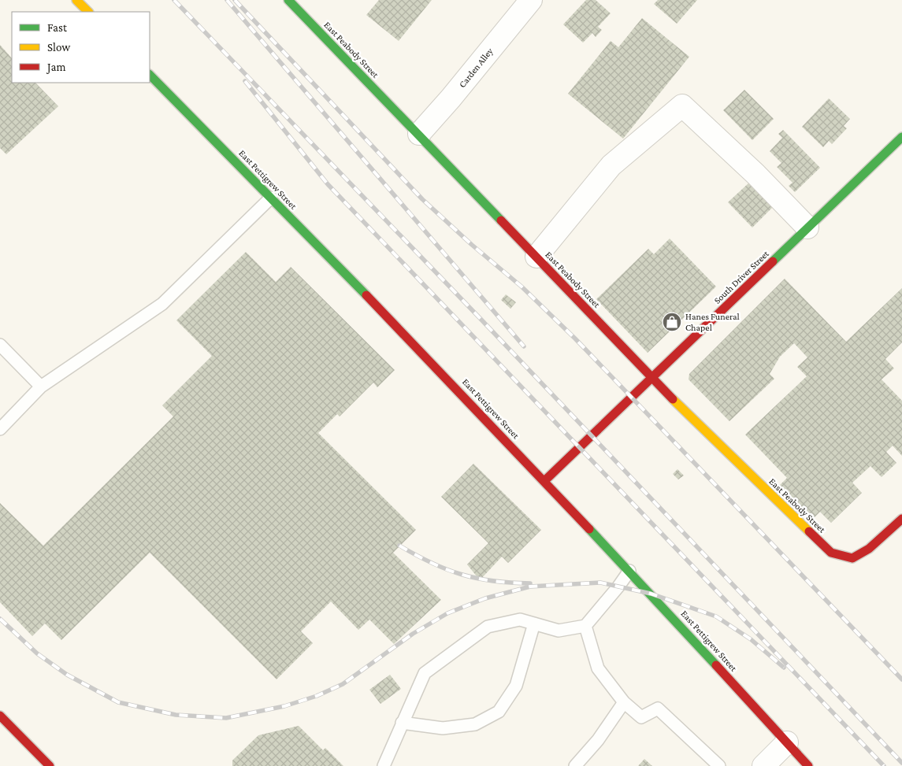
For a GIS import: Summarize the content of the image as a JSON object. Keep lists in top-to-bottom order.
{
  "streets": {
    "main road": ["East Peabody Street", "East Pettigrew Street", "South Driver Street"],
    "street": ["Carden Alley"]
  },
  "crossings": [
    ["East Peabody Street", "Carden Alley"],
    ["East Peabody Street", "South Driver Street"],
    ["East Pettigrew Street", "South Driver Street"]
  ],
  "places": {
    "shop": ["Hanes Funeral Chapel"]
  },
  "legend": ["Fast", "Slow", "Jam"]
}
